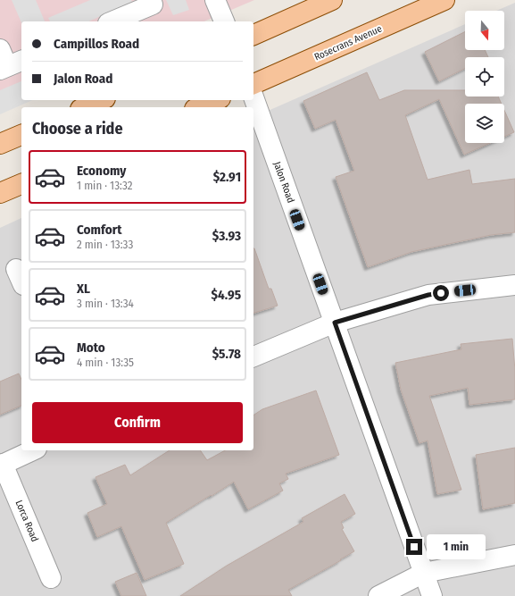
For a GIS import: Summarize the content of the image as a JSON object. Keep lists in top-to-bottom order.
{
  "streets": {
    "main road": ["Rosecrans Avenue"],
    "street": ["Jalon Road", "Lorca Road"]
  },
  "north": "bottom",
  "page": {
    "banner": ["Campillos Road", "Jalon Road"],
    "heading": "Choose a ride",
    "list": [
      {
        "name": "Economy",
        "note": "1 min · 13:32",
        "value": "$2.91"
      },
      {
        "name": "Comfort",
        "note": "2 min · 13:33",
        "value": "$3.93"
      },
      {
        "name": "XL",
        "note": "3 min · 13:34",
        "value": "$4.95"
      },
      {
        "name": "Moto",
        "note": "4 min · 13:35",
        "value": "$5.78"
      }
    ],
    "buttons": "Confirm",
    "bubble": "1 min"
  }
}
